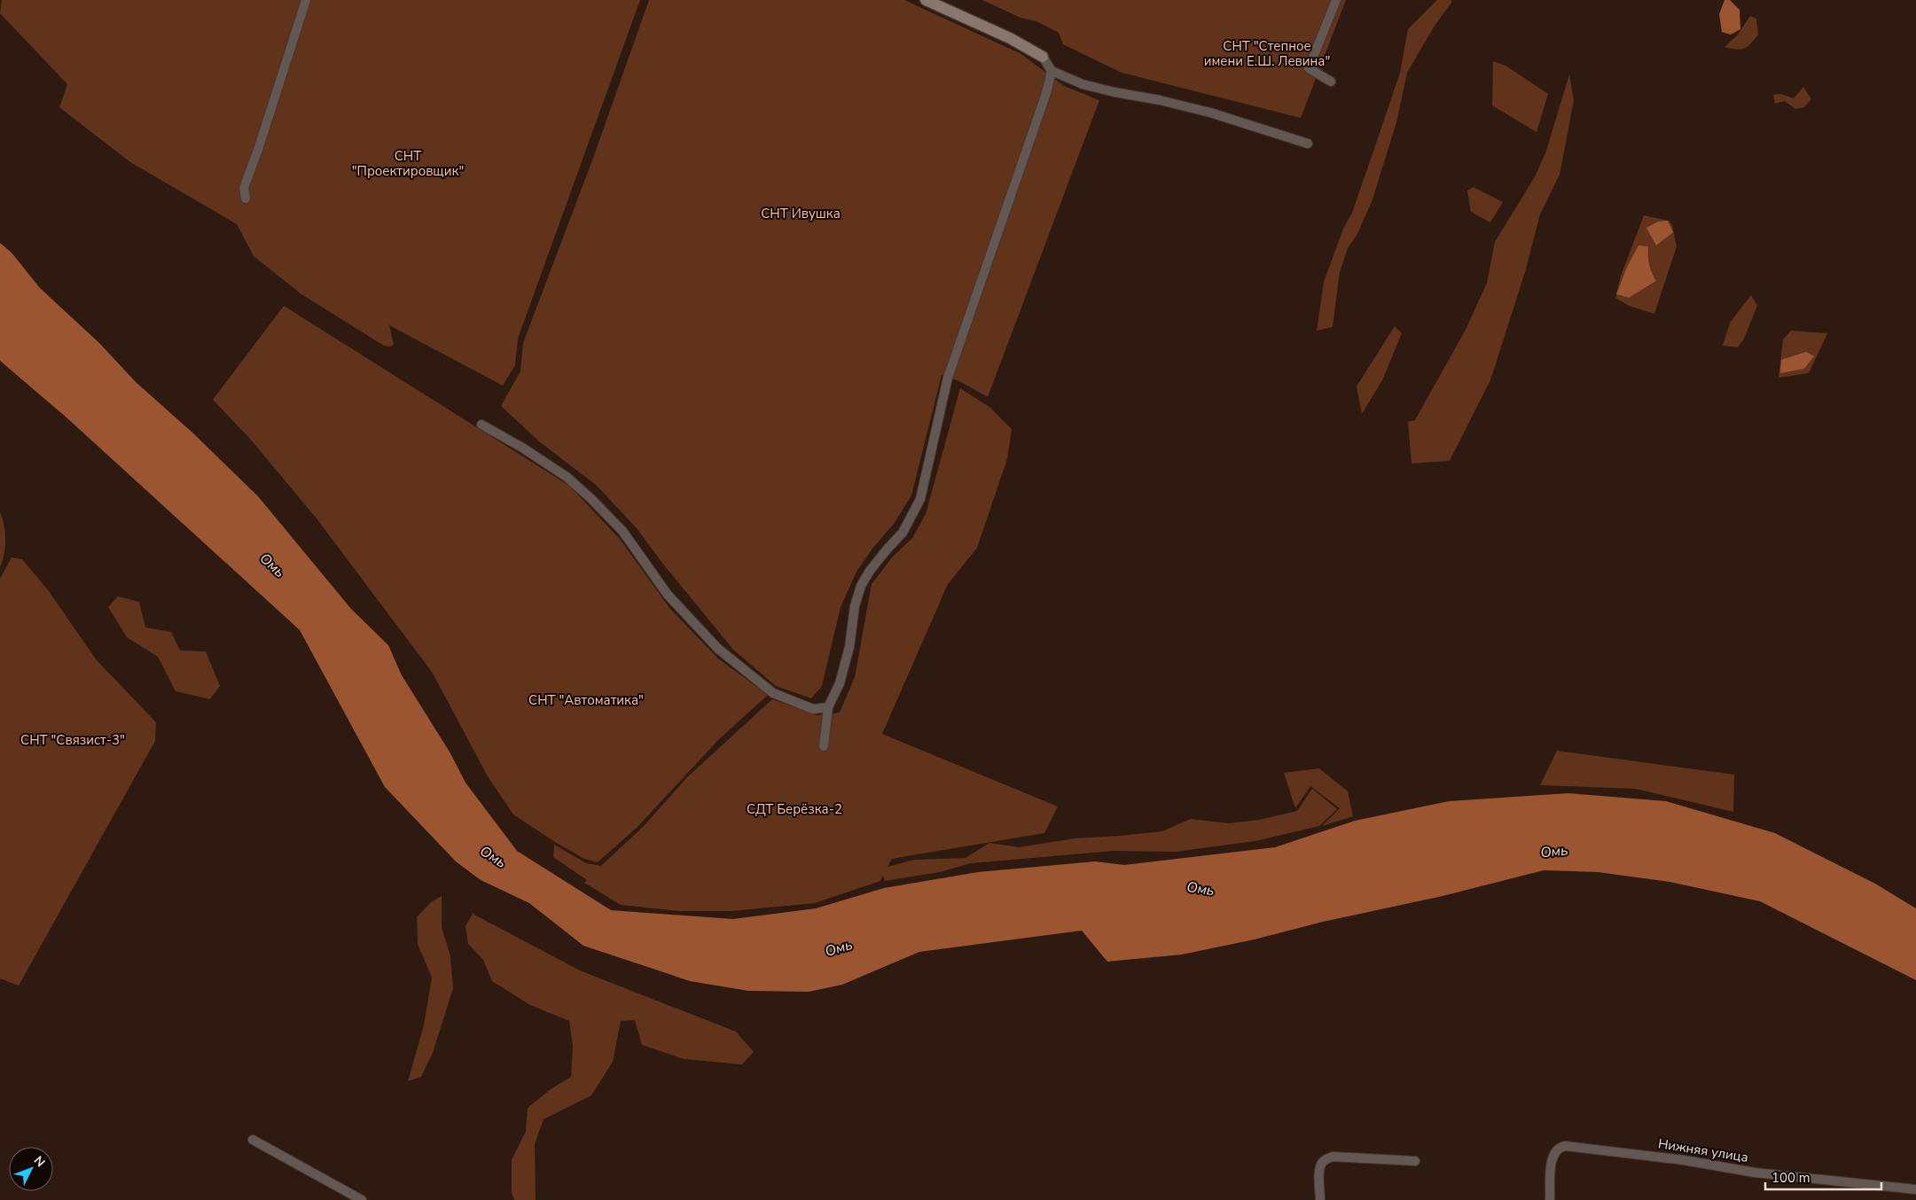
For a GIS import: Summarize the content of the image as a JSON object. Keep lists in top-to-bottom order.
{
  "streets": {
    "street": ["Нижняя улица"]
  },
  "water": ["Омь"],
  "parks": [
    "СНТ \"Степное имени Е.Ш. Левина\"",
    "СНТ \"Проектировщик\"",
    "СНТ Ивушка",
    "СНТ \"Автоматика\"",
    "СНТ \"Связист-3\"",
    "СДТ Берёзка-2"
  ],
  "scale_bar": "100 m",
  "north": "top right"
}
